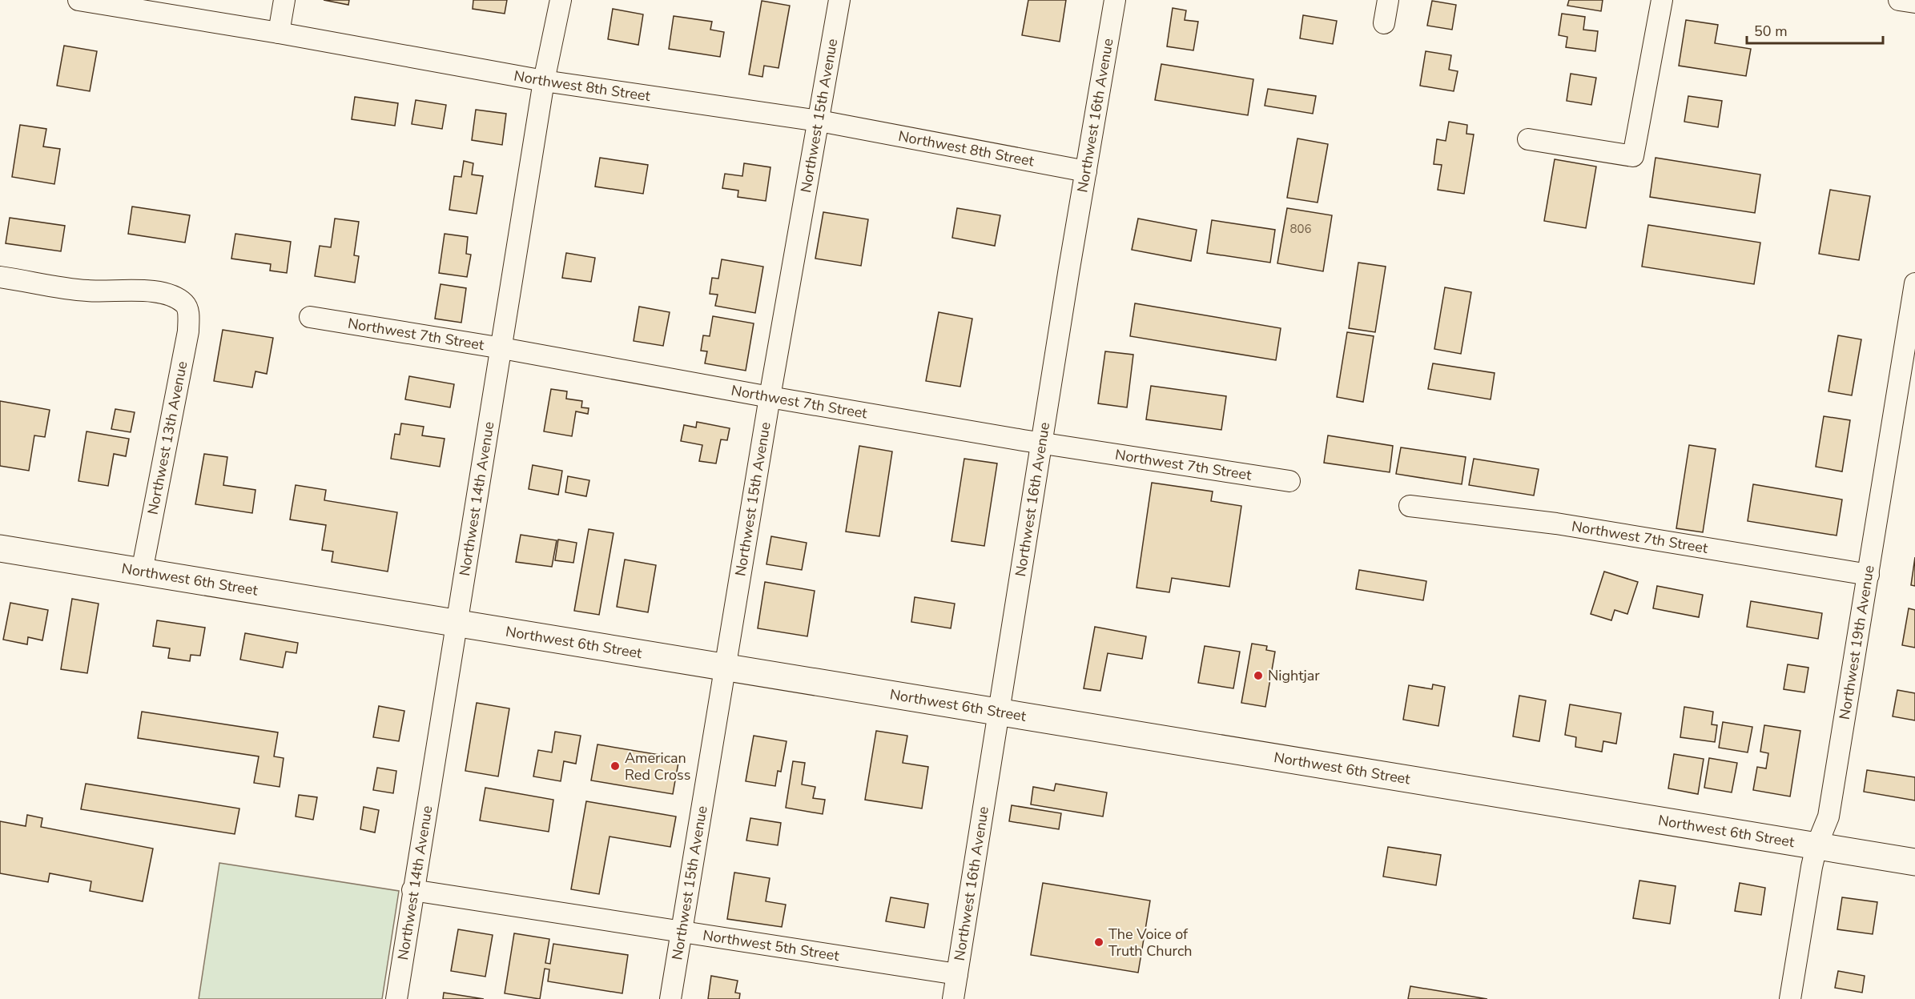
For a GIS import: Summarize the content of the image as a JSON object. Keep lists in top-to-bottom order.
{
  "streets": {
    "main road": ["Northwest 6th Street"],
    "street": [
      "Northwest 8th Street",
      "Northwest 16th Avenue",
      "Northwest 15th Avenue",
      "Northwest 7th Street",
      "Northwest 13th Avenue",
      "Northwest 14th Avenue",
      "Northwest 19th Avenue",
      "Northwest 5th Street"
    ]
  },
  "crossings": [
    ["Northwest 8th Street", "Northwest 16th Avenue"],
    ["Northwest 8th Street", "Northwest 15th Avenue"],
    ["Northwest 8th Street", "Northwest 14th Avenue"],
    ["Northwest 16th Avenue", "Northwest 7th Street"],
    ["Northwest 16th Avenue", "Northwest 6th Street"],
    ["Northwest 16th Avenue", "Northwest 5th Street"],
    ["Northwest 15th Avenue", "Northwest 7th Street"],
    ["Northwest 15th Avenue", "Northwest 6th Street"],
    ["Northwest 15th Avenue", "Northwest 5th Street"],
    ["Northwest 7th Street", "Northwest 14th Avenue"],
    ["Northwest 7th Street", "Northwest 19th Avenue"],
    ["Northwest 13th Avenue", "Northwest 6th Street"],
    ["Northwest 14th Avenue", "Northwest 6th Street"],
    ["Northwest 14th Avenue", "Northwest 5th Street"],
    ["Northwest 6th Street", "Northwest 19th Avenue"]
  ],
  "places": ["Nightjar", "American Red Cross", "The Voice of Truth Church"],
  "house_numbers": ["806"],
  "scale_bar": "50 m"
}
